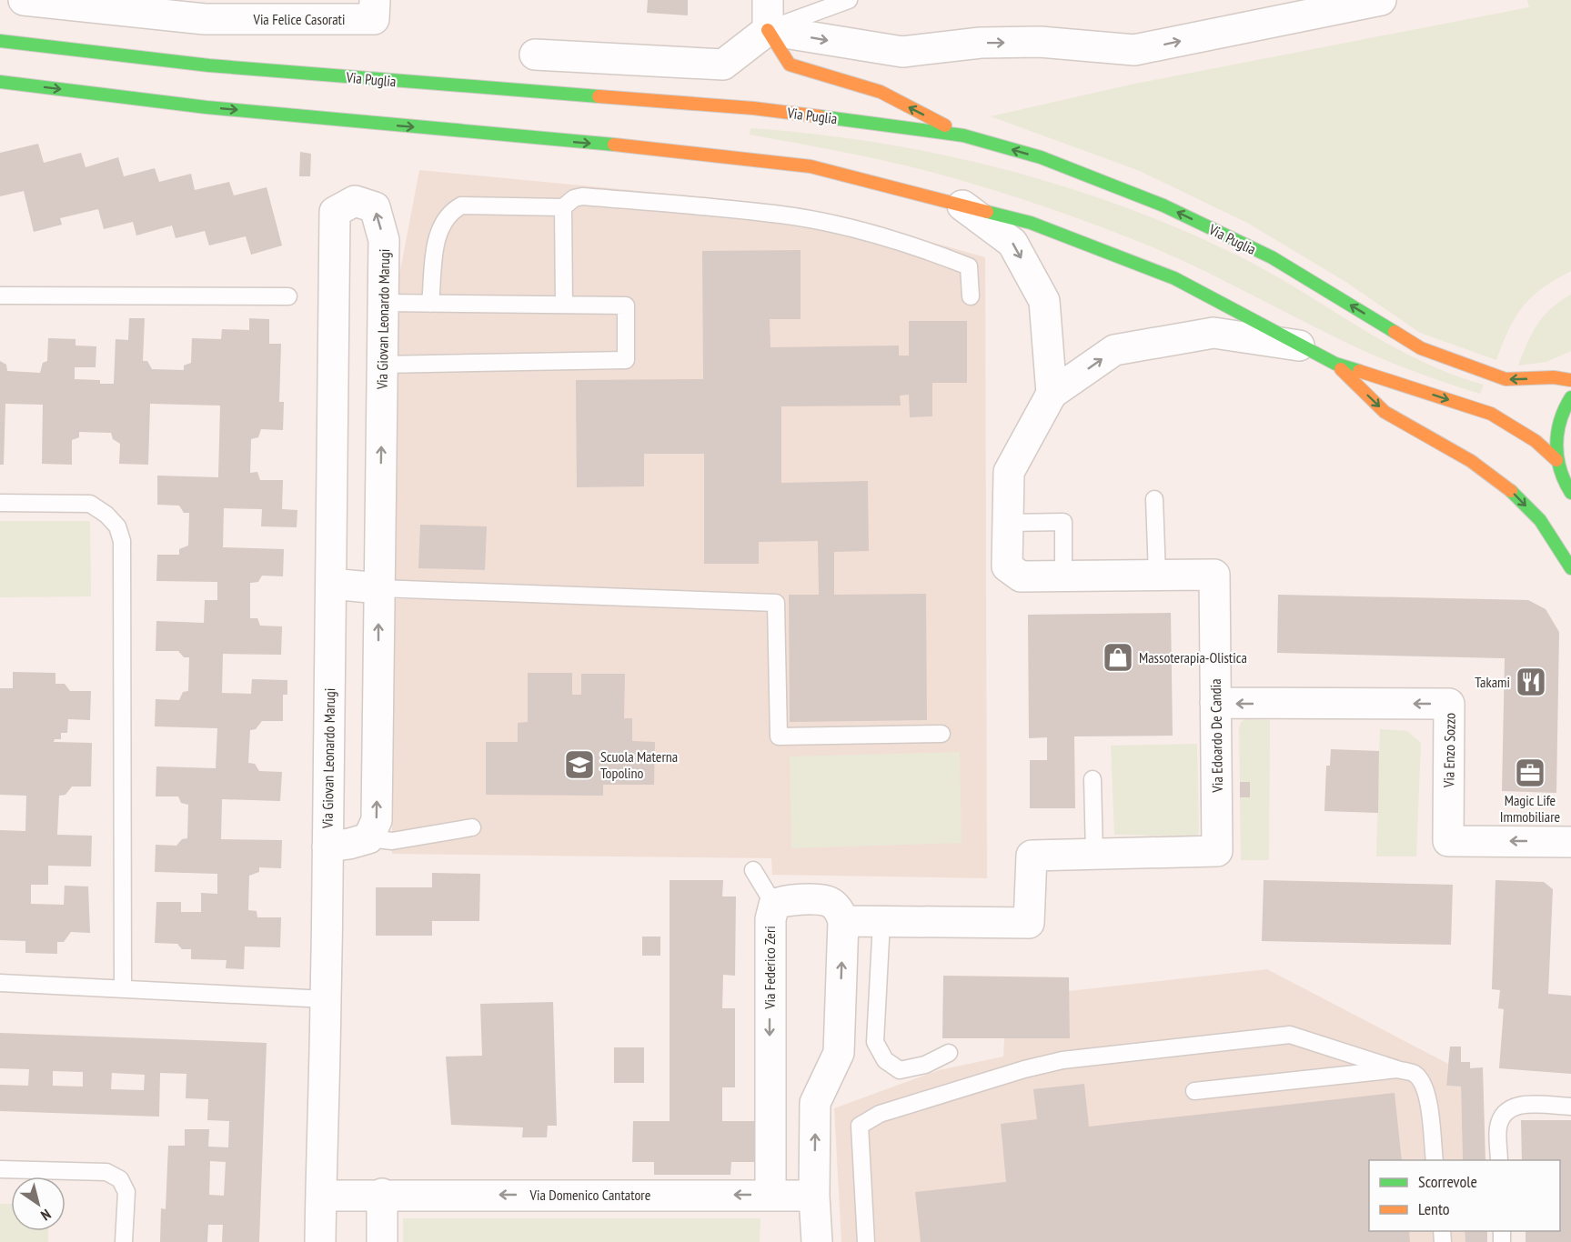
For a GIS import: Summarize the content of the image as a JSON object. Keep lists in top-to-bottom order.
{
  "streets": {
    "main road": ["Via Puglia"],
    "street": [
      "Via Felice Casorati",
      "Via Giovan Leonardo Marugi",
      "Via Edoardo De Candia",
      "Via Enzo Sozzo",
      "Via Federico Zeri",
      "Via Domenico Cantatore"
    ]
  },
  "crossings": [
    ["Via Giovan Leonardo Marugi", "Via Domenico Cantatore"],
    ["Via Edoardo De Candia", "Via Enzo Sozzo"],
    ["Via Edoardo De Candia", "Via Federico Zeri"],
    ["Via Federico Zeri", "Via Domenico Cantatore"]
  ],
  "one_way": ["Via Domenico Cantatore"],
  "places": {
    "shop": ["Massoterapia-Olistica"],
    "restaurant": ["Takami"],
    "school or university": ["Scuola Materna Topolino"],
    "office": ["Magic Life Immobiliare"]
  },
  "legend": ["Scorrevole", "Lento"],
  "north": "bottom right"
}
